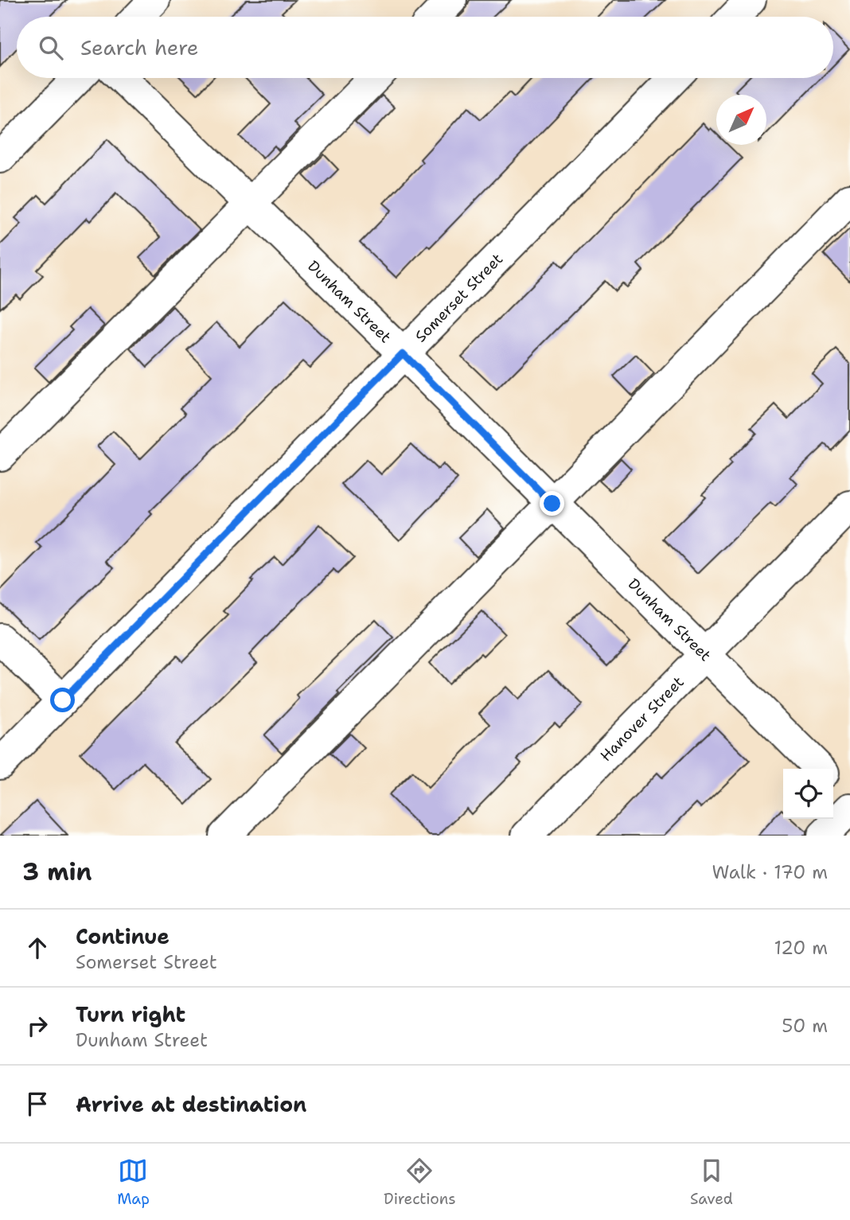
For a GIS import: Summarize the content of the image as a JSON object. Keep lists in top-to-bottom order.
{
  "streets": {
    "street": ["Somerset Street", "Dunham Street", "Hanover Street"]
  },
  "crossings": [
    ["Somerset Street", "Dunham Street"],
    ["Dunham Street", "Hanover Street"]
  ],
  "north": "top right",
  "page": {
    "search": "Search here",
    "heading": ["3 min", "Walk · 170 m"],
    "list": [
      ["Continue", "Somerset Street", "120 m"],
      ["Turn right", "Dunham Street", "50 m"],
      "Arrive at destination"
    ],
    "nav": ["Map", "Directions", "Saved"]
  }
}
